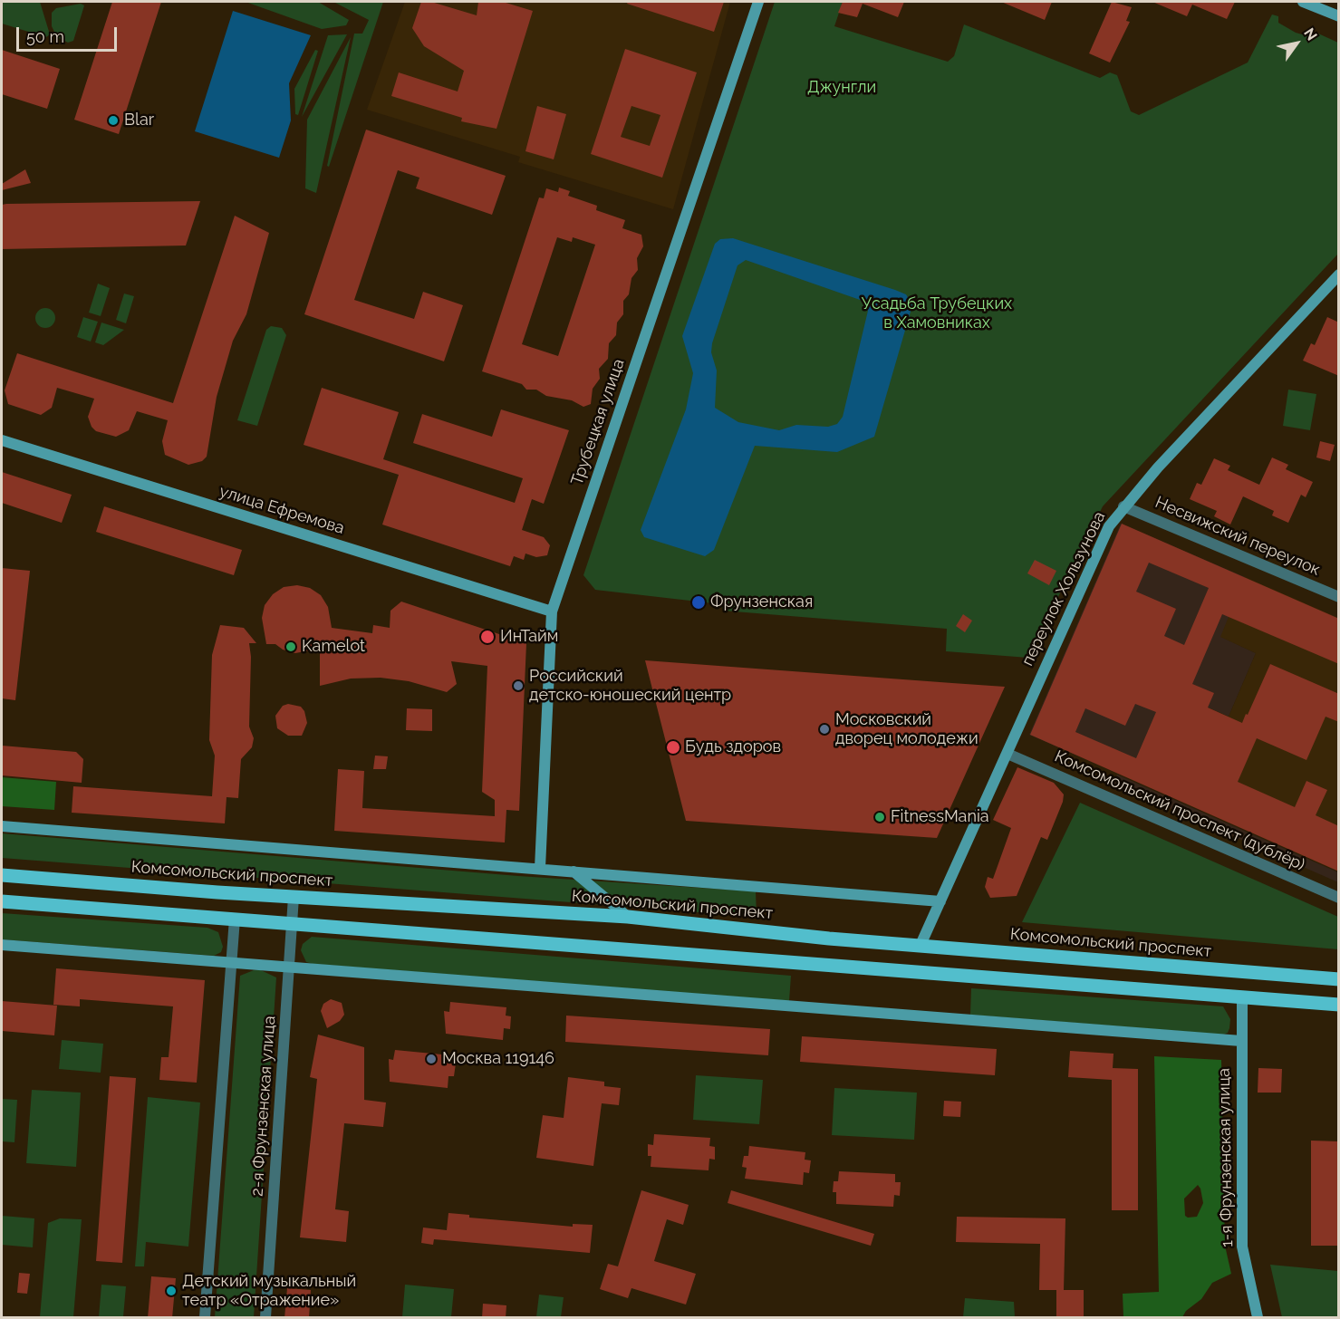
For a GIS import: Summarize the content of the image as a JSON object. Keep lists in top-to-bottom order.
{
  "streets": {
    "main road": ["Комсомольский проспект"],
    "street": [
      "Трубецкая улица",
      "улица Ефремова",
      "Несвижский переулок",
      "переулок Хользунова",
      "Комсомольский проспект (дублёр)",
      "2-я Фрунзенская улица",
      "1-я Фрунзенская улица"
    ]
  },
  "crossings": [
    ["Трубецкая улица", "улица Ефремова"],
    ["Трубецкая улица", "Комсомольский проспект"],
    ["Несвижский переулок", "переулок Хользунова"],
    ["переулок Хользунова", "Комсомольский проспект (дублёр)"],
    ["переулок Хользунова", "Комсомольский проспект"],
    ["Комсомольский проспект", "2-я Фрунзенская улица"]
  ],
  "parks": ["Джунгли", "Усадьба Трубецких в Хамовниках"],
  "places": [
    "Blar",
    "Фрунзенская",
    "ИнТайм",
    "Kamelot",
    "Российский детско-юношеский центр",
    "Московский дворец молодежи",
    "Будь здоров",
    "FitnessMania",
    "Москва 119146",
    "Детский музыкальный театр «Отражение»"
  ],
  "scale_bar": "50 m",
  "north": "top right"
}
